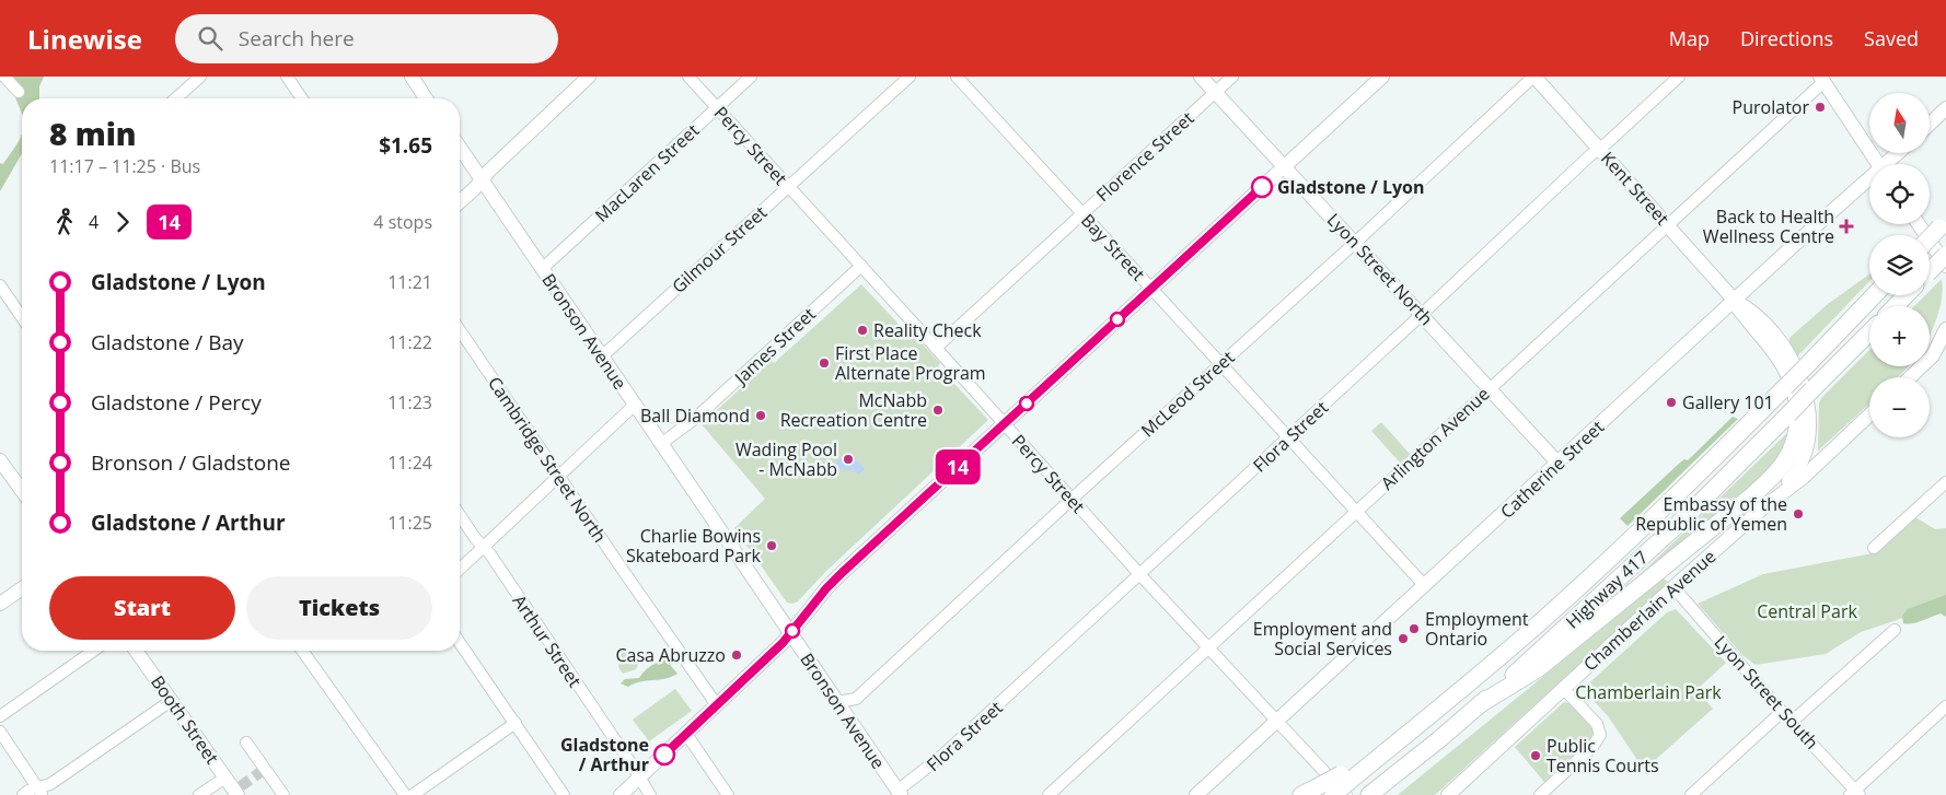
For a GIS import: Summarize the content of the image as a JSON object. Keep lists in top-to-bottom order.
{
  "streets": {
    "highway": ["Highway 417"],
    "main road": [
      "Kent Street",
      "Lyon Street North",
      "Bronson Avenue",
      "Catherine Street",
      "Chamberlain Avenue",
      "Booth Street"
    ],
    "street": [
      "Percy Street",
      "Florence Street",
      "MacLaren Street",
      "Bay Street",
      "Gilmour Street",
      "James Street",
      "McLeod Street",
      "Flora Street",
      "Arlington Avenue",
      "Cambridge Street North",
      "Arthur Street",
      "Lyon Street South"
    ]
  },
  "crossings": [
    ["Percy Street", "Florence Street"],
    ["Percy Street", "MacLaren Street"],
    ["Percy Street", "Gilmour Street"],
    ["Percy Street", "James Street"],
    ["Percy Street", "McLeod Street"],
    ["Percy Street", "Flora Street"],
    ["Percy Street", "Arlington Avenue"],
    ["Percy Street", "Catherine Street"],
    ["Florence Street", "Bay Street"],
    ["Florence Street", "Lyon Street North"],
    ["MacLaren Street", "Bronson Avenue"],
    ["Kent Street", "McLeod Street"],
    ["Kent Street", "Flora Street"],
    ["Kent Street", "Arlington Avenue"],
    ["Kent Street", "Catherine Street"],
    ["Kent Street", "Chamberlain Avenue"],
    ["Bay Street", "McLeod Street"],
    ["Bay Street", "Flora Street"],
    ["Bay Street", "Arlington Avenue"],
    ["Bay Street", "Catherine Street"],
    ["Gilmour Street", "Bronson Avenue"],
    ["Lyon Street North", "McLeod Street"],
    ["Lyon Street North", "Flora Street"],
    ["Lyon Street North", "Arlington Avenue"],
    ["Lyon Street North", "Catherine Street"],
    ["Bronson Avenue", "James Street"],
    ["Bronson Avenue", "McLeod Street"],
    ["Bronson Avenue", "Flora Street"],
    ["Chamberlain Avenue", "Lyon Street South"]
  ],
  "parks": ["Central Park", "Chamberlain Park"],
  "places": {
    "other": [
      "Purolator",
      "Gladstone / Lyon",
      "Reality Check",
      "First Place Alternate Program",
      "Gallery 101",
      "McNabb Recreation Centre",
      "Ball Diamond",
      "Wading Pool - McNabb",
      "Embassy of the Republic of Yemen",
      "Charlie Bowins Skateboard Park",
      "Employment Ontario",
      "Employment and Social Services",
      "Casa Abruzzo",
      "Gladstone / Arthur",
      "Public Tennis Courts"
    ],
    "health": ["Back to Health Wellness Centre"]
  },
  "lines": ["bus line 14"],
  "north": "top",
  "page": {
    "header": "Linewise",
    "search": "Search here",
    "nav": ["Map", "Directions", "Saved"],
    "on_map": "14",
    "map_buttons": ["+", "−"],
    "heading": ["8 min", "11:17 – 11:25 · Bus", "$1.65"],
    "legs": ["4", "14", "4 stops"],
    "list": [
      {
        "name": "Gladstone / Lyon",
        "value": "11:21"
      },
      {
        "name": "Gladstone / Bay",
        "value": "11:22"
      },
      {
        "name": "Gladstone / Percy",
        "value": "11:23"
      },
      {
        "name": "Bronson / Gladstone",
        "value": "11:24"
      },
      {
        "name": "Gladstone / Arthur",
        "value": "11:25"
      }
    ],
    "buttons": ["Start", "Tickets"]
  }
}
